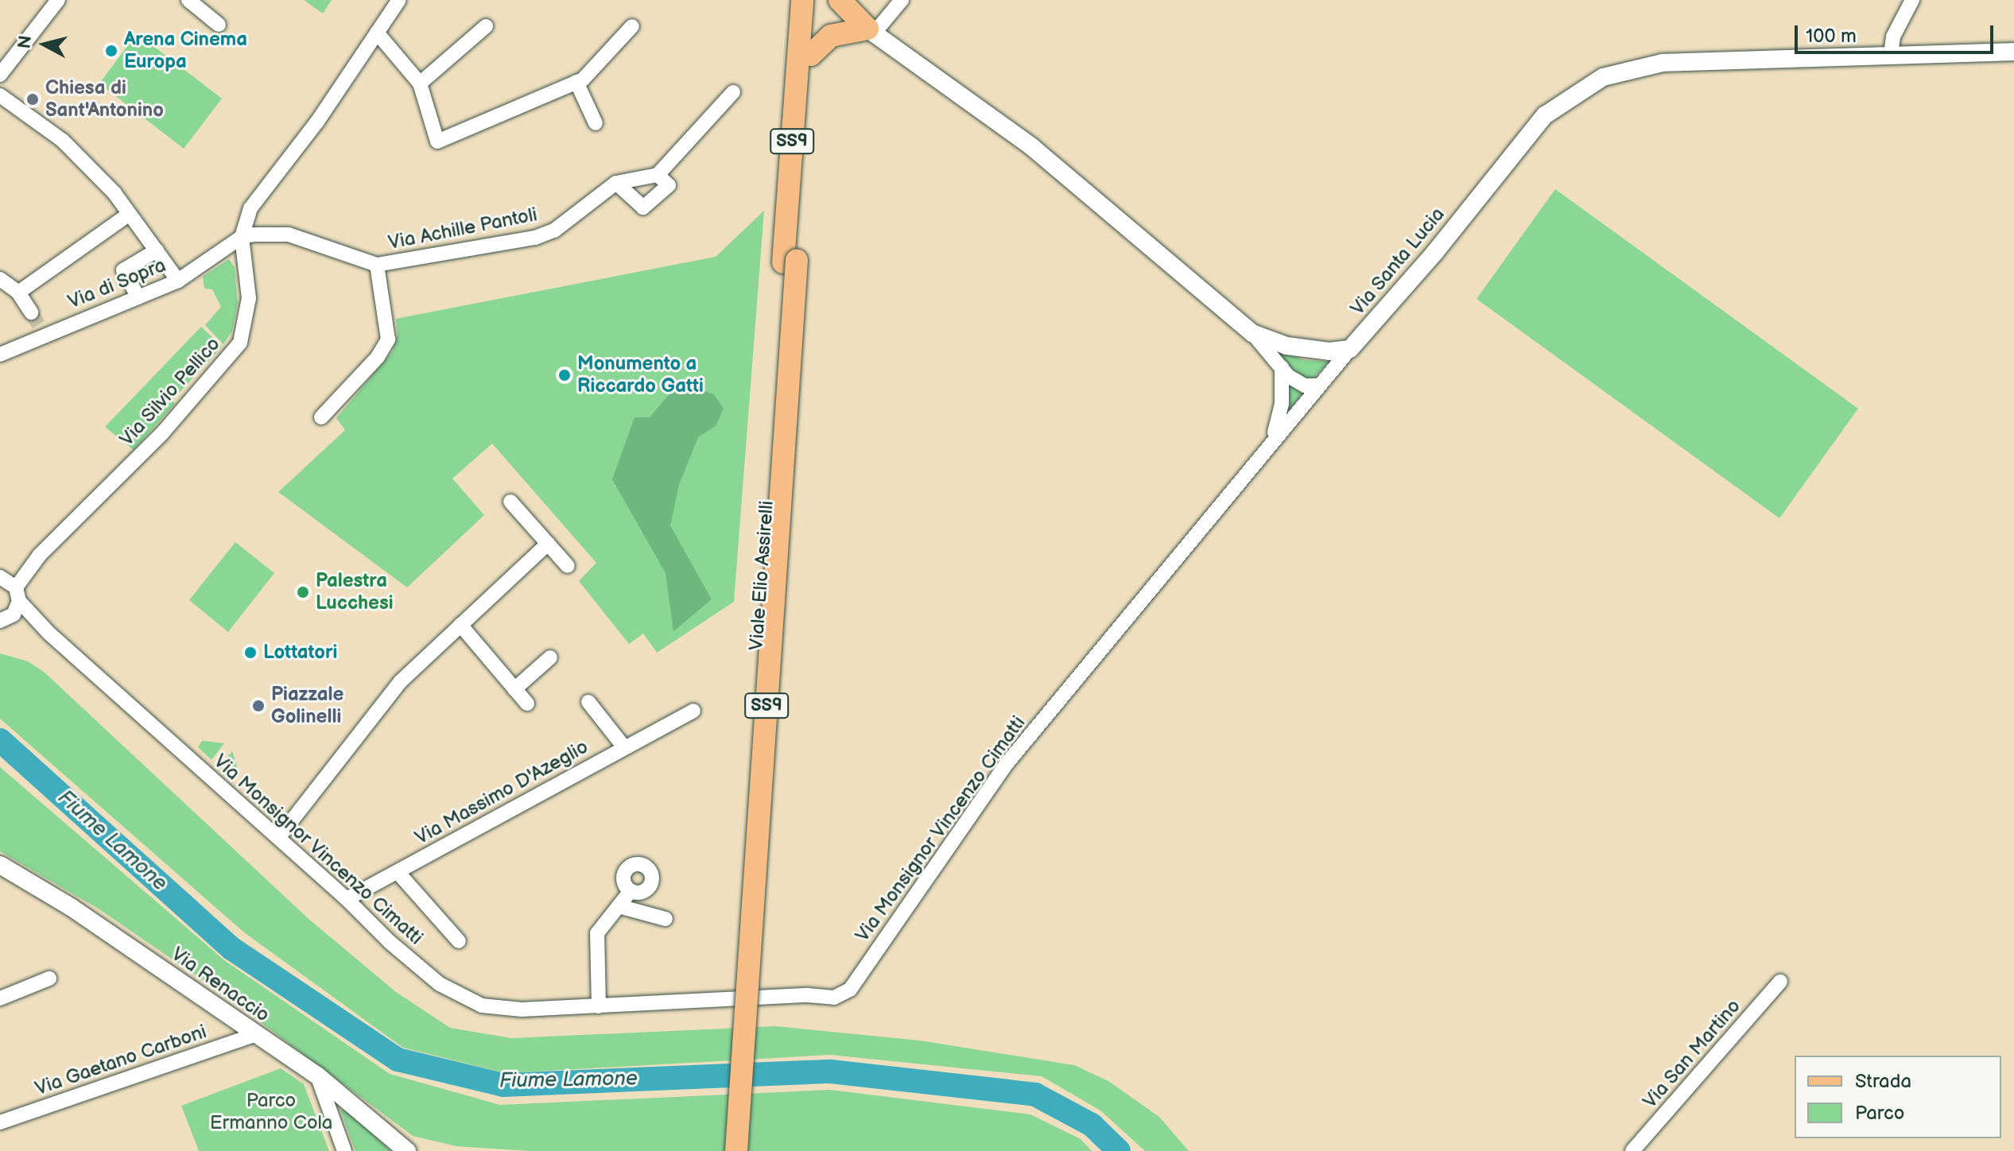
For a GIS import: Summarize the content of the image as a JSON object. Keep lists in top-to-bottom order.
{
  "streets": {
    "main road": ["SS9", "Viale Elio Assirelli"],
    "street": [
      "Via Achille Pantoli",
      "Via Santa Lucia",
      "Via di Sopra",
      "Via Silvio Pellico",
      "Via Massimo D'Azeglio",
      "Via Monsignor Vincenzo Cimatti",
      "Via Renaccio",
      "Via San Martino",
      "Via Gaetano Carboni"
    ]
  },
  "crossings": [
    ["Via Achille Pantoli", "Via di Sopra"],
    ["Via Achille Pantoli", "Via Silvio Pellico"],
    ["Via Santa Lucia", "Via Monsignor Vincenzo Cimatti"],
    ["Via di Sopra", "Via Silvio Pellico"],
    ["Via Silvio Pellico", "Via Monsignor Vincenzo Cimatti"],
    ["Via Massimo D'Azeglio", "Via Monsignor Vincenzo Cimatti"],
    ["Via Renaccio", "Via Gaetano Carboni"]
  ],
  "water": ["Fiume Lamone"],
  "parks": ["Parco Ermanno Cola"],
  "places": [
    "Arena Cinema Europa",
    "Chiesa di Sant'Antonino",
    "Monumento a Riccardo Gatti",
    "Palestra Lucchesi",
    "Lottatori",
    "Piazzale Golinelli"
  ],
  "legend": ["Strada", "Parco"],
  "scale_bar": "100 m",
  "north": "left"
}
